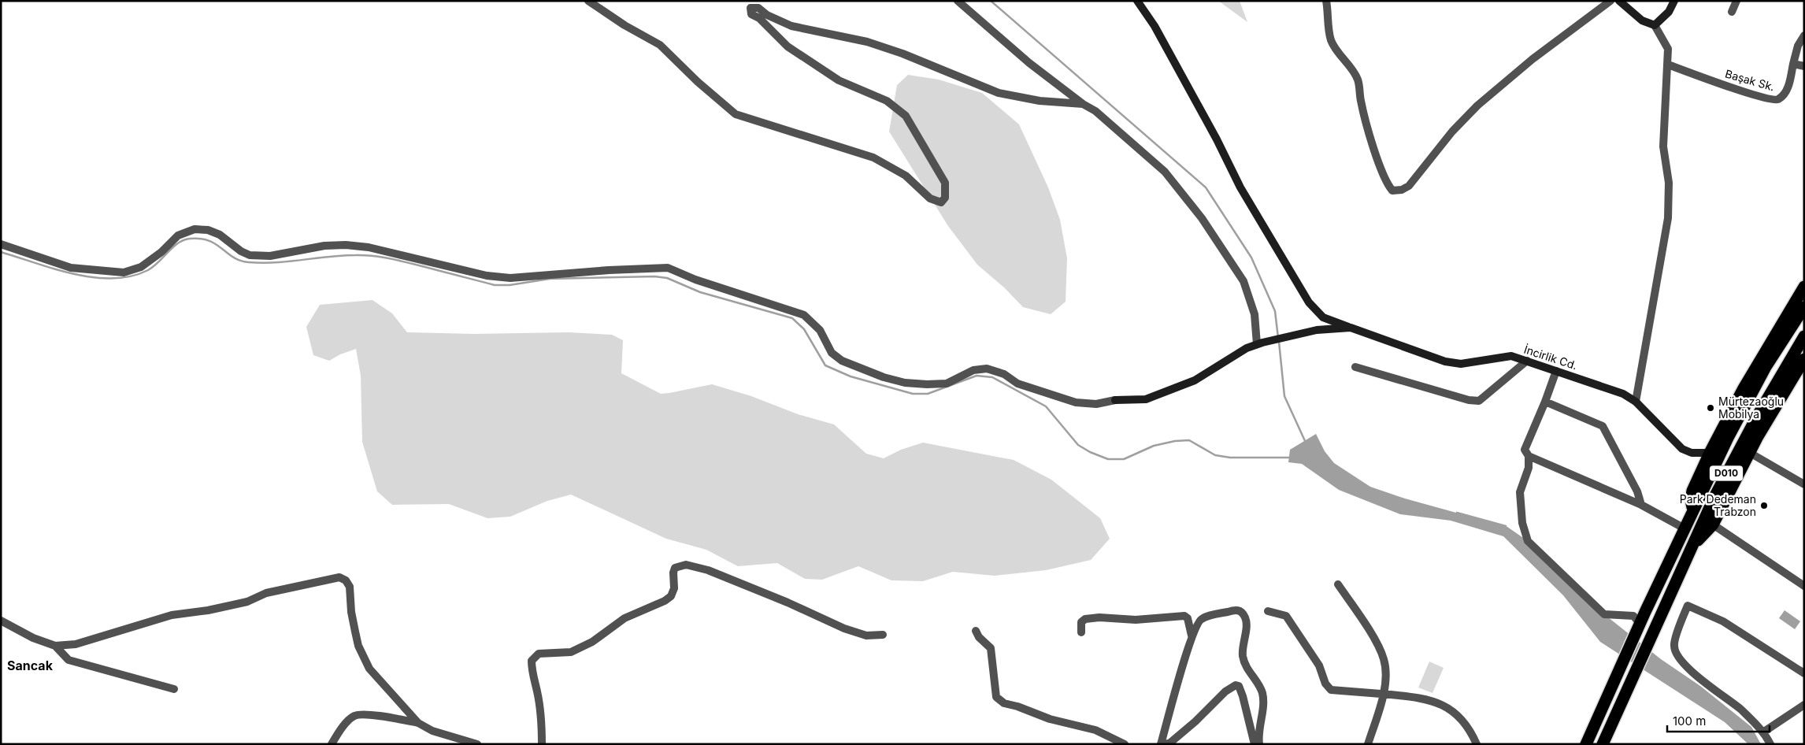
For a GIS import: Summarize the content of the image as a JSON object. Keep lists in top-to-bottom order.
{
  "streets": {
    "highway": ["D010"],
    "street": ["Başak Sk.", "İncirlik Cd."]
  },
  "districts": ["Sancak"],
  "places": ["Mürtezaoğlu Mobilya", "Park Dedeman Trabzon"],
  "scale_bar": "100 m"
}
